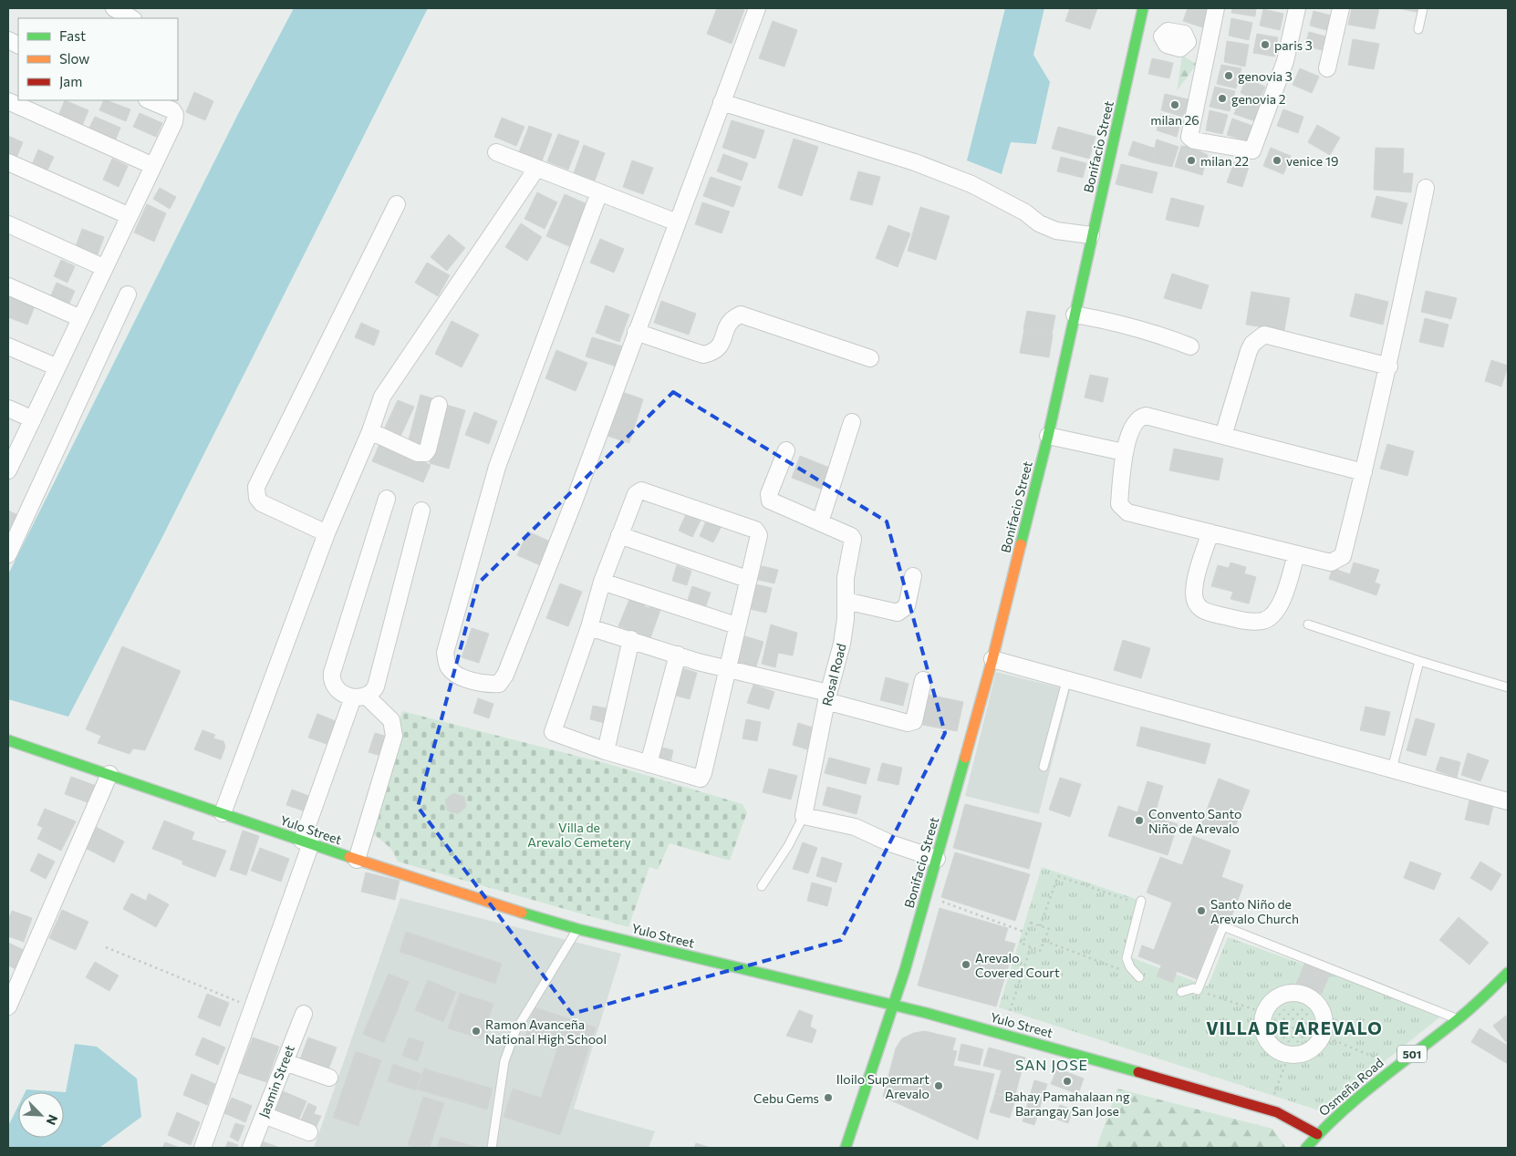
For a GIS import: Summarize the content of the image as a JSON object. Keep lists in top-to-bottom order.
{
  "streets": {
    "main road": [
      "Bonifacio Street",
      "Yulo Street",
      "501",
      "Osmeña Road"
    ],
    "street": ["Rosal Road", "Jasmin Street"]
  },
  "crossings": [
    ["Bonifacio Street", "Yulo Street"],
    ["Yulo Street", "501"],
    ["Yulo Street", "Osmeña Road"],
    ["501", "Osmeña Road"]
  ],
  "districts": ["VILLA DE AREVALO", "SAN JOSE"],
  "parks": ["Villa de Arevalo Cemetery"],
  "places": [
    "paris 3",
    "genovia 3",
    "genovia 2",
    "milan 26",
    "milan 22",
    "venice 19",
    "Convento Santo Niño de Arevalo",
    "Santo Niño de Arevalo Church",
    "Arevalo Covered Court",
    "Ramon Avanceña National High School",
    "Bahay Pamahalaan ng Barangay San Jose",
    "Iloilo Supermart Arevalo",
    "Cebu Gems"
  ],
  "legend": ["Fast", "Slow", "Jam"],
  "north": "bottom right"
}
